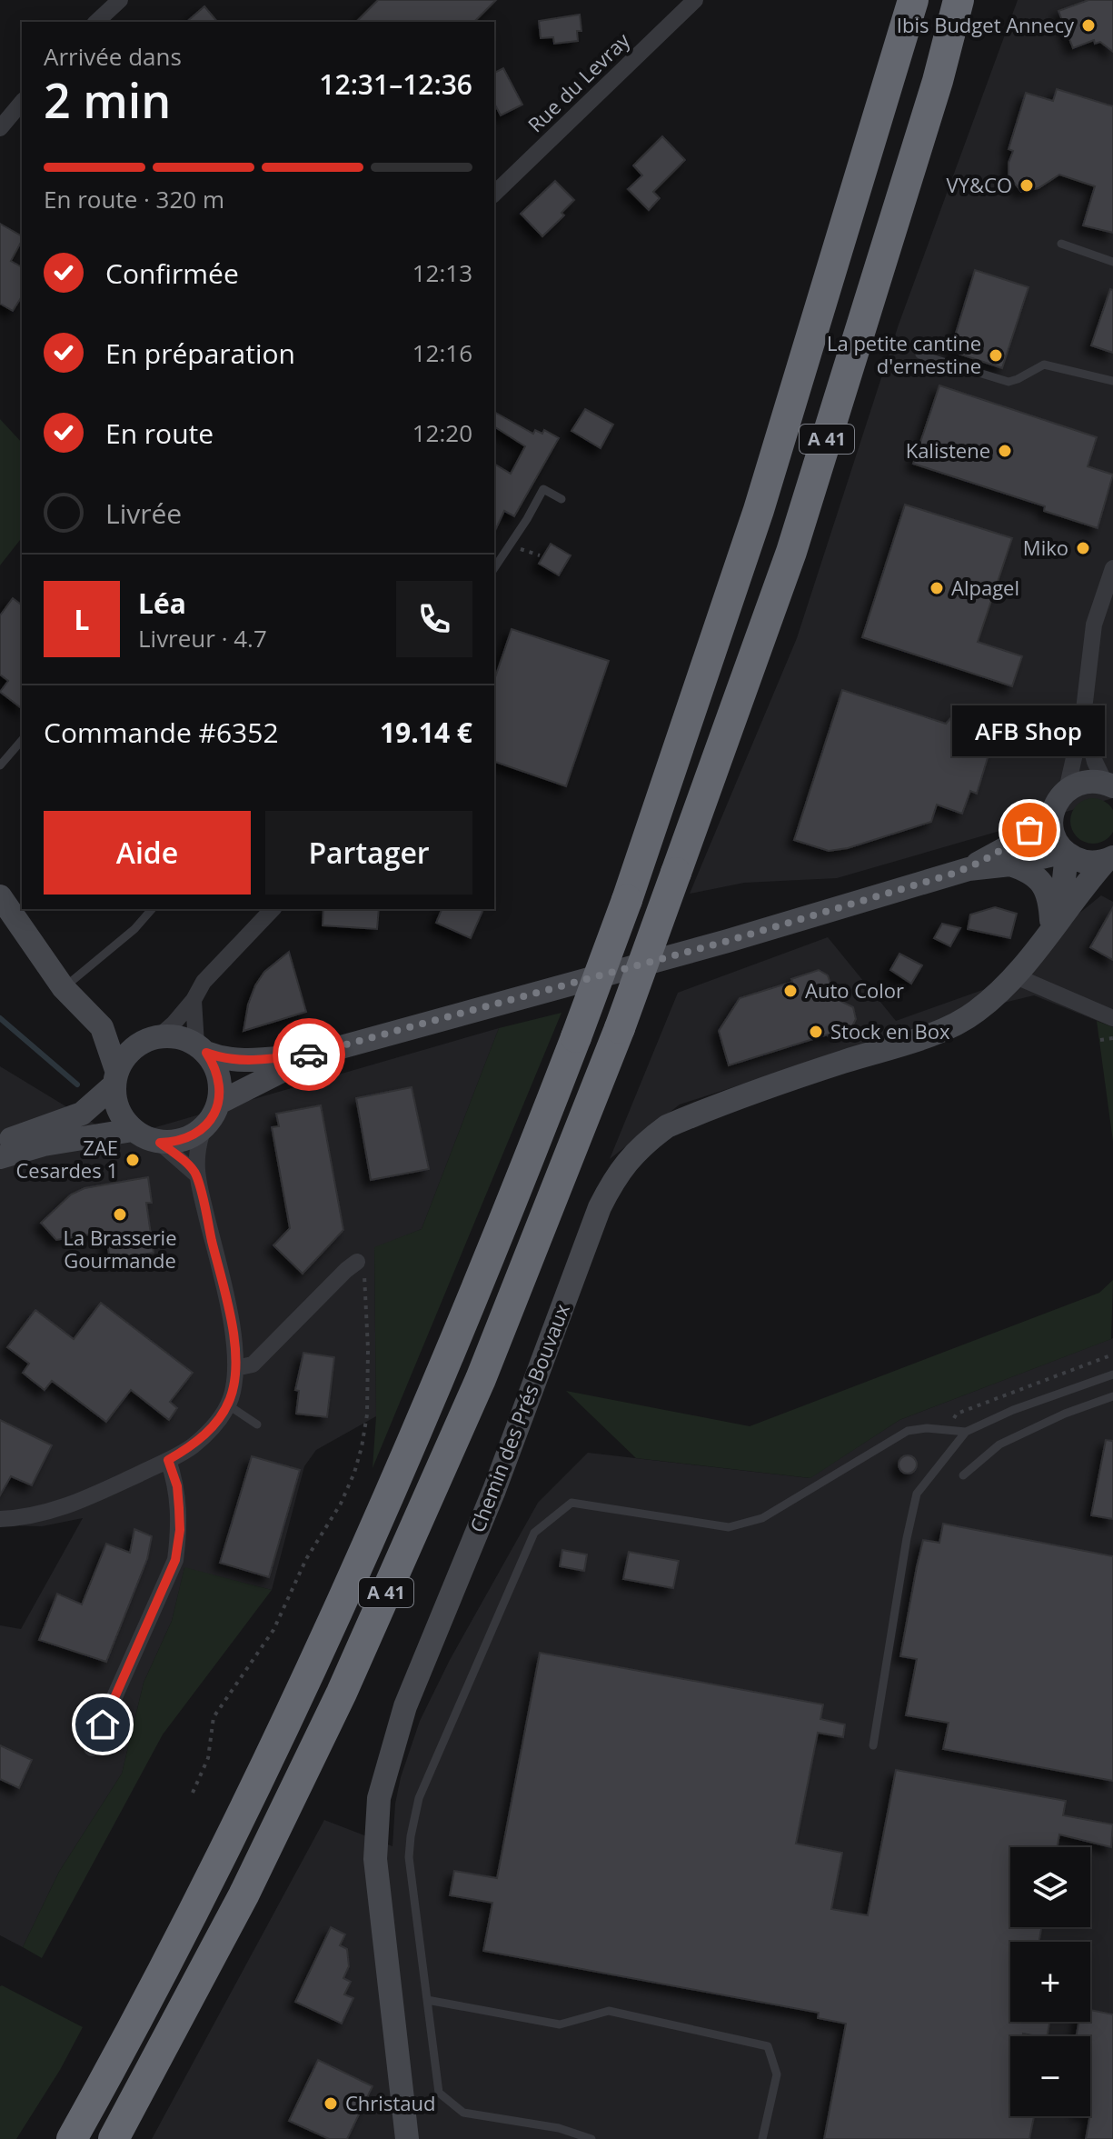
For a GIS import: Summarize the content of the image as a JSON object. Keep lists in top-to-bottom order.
{
  "streets": {
    "highway": ["A 41"],
    "street": ["Rue du Levray", "Chemin des Prés Bouvaux"]
  },
  "places": [
    "Ibis Budget Annecy",
    "VY&CO",
    "La petite cantine d'ernestine",
    "Kalistene",
    "Miko",
    "Alpagel",
    "AFB Shop",
    "Auto Color",
    "Stock en Box",
    "ZAE Cesardes 1",
    "La Brasserie Gourmande",
    "Christaud"
  ],
  "page": {
    "heading": ["2 min", "Arrivée dans", "12:31–12:36"],
    "panel": [
      "Léa",
      "Livreur · 4.7",
      "Commande #6352",
      "19.14 €"
    ],
    "bar": "En route · 320 m",
    "list": [
      ["Confirmée", "12:13"],
      ["En préparation", "12:16"],
      ["En route", "12:20"],
      "Livrée"
    ],
    "round": "L",
    "bubble": "AFB Shop",
    "buttons": ["Aide", "Partager"],
    "map_buttons": ["+", "−"]
  }
}
